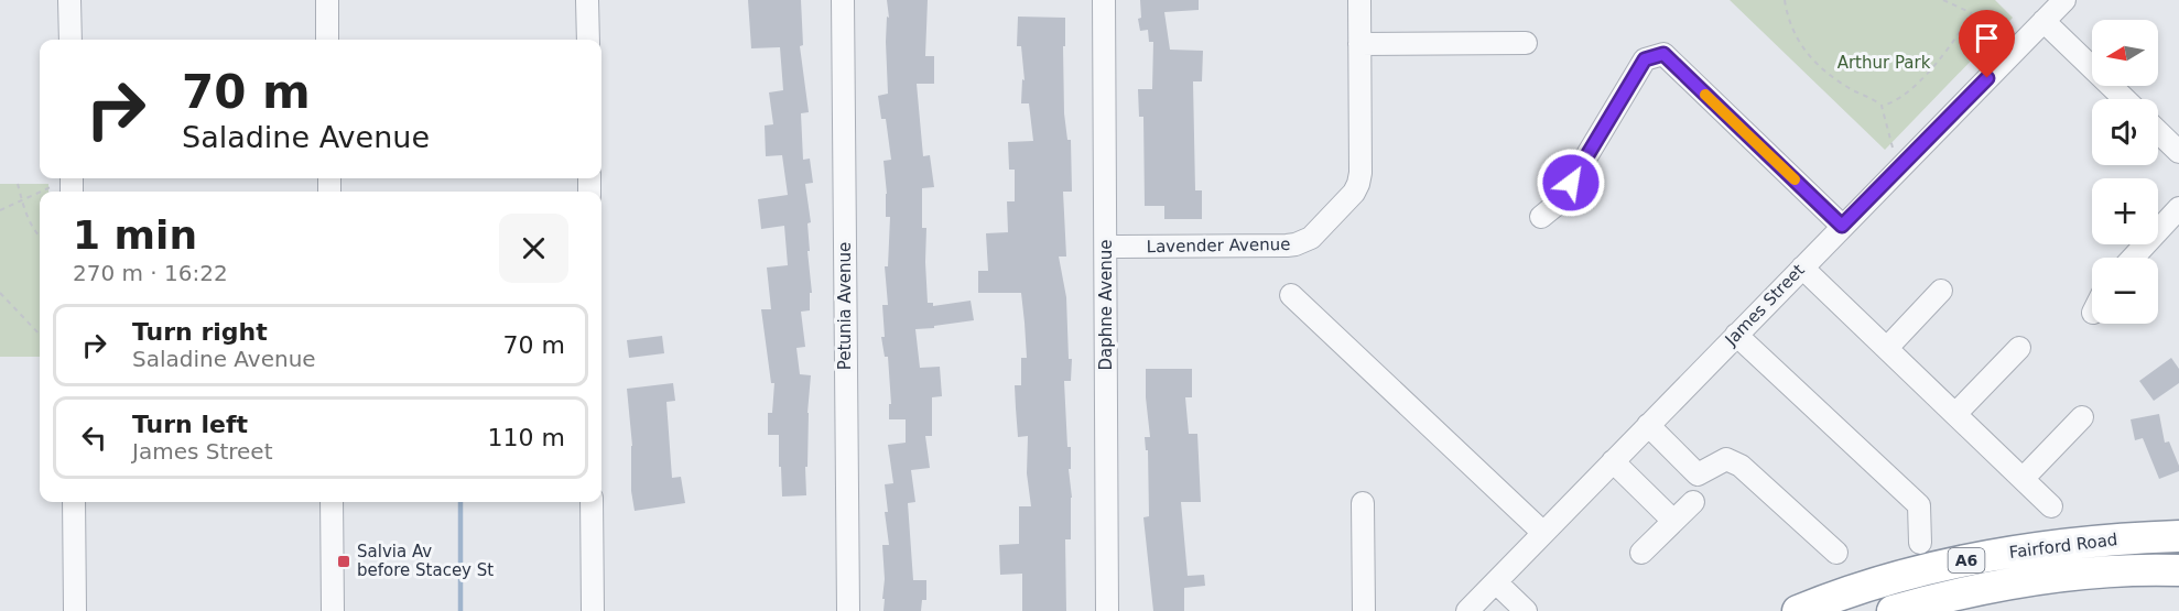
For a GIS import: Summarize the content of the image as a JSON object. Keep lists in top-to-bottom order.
{
  "streets": {
    "highway": ["Fairford Road", "A6"],
    "street": [
      "Lavender Avenue",
      "Daphne Avenue",
      "James Street",
      "Petunia Avenue"
    ]
  },
  "crossings": [
    ["Lavender Avenue", "Daphne Avenue"]
  ],
  "parks": ["Arthur Park"],
  "places": {
    "transit": ["Salvia Av before Stacey St"]
  },
  "north": "left",
  "page": {
    "map_buttons": ["+", "−"],
    "turn": ["70 m", "Saladine Avenue"],
    "heading": ["1 min", "270 m · 16:22"],
    "list": [
      {
        "name": "Turn right",
        "note": "Saladine Avenue",
        "value": "70 m"
      },
      {
        "name": "Turn left",
        "note": "James Street",
        "value": "110 m"
      }
    ]
  }
}
